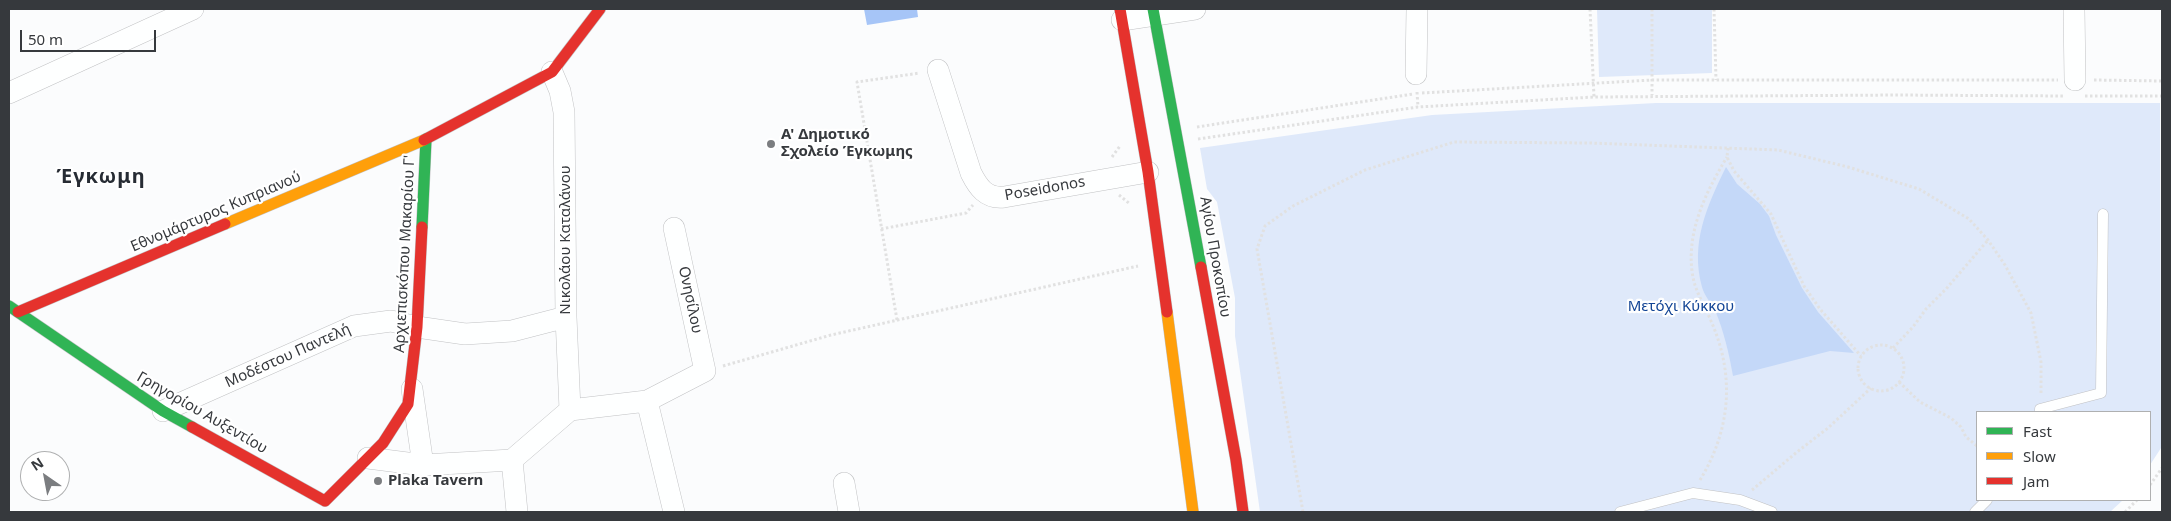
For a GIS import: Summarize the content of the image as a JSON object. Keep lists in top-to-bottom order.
{
  "streets": {
    "street": [
      "Poseidonos",
      "Εθνομάρτυρος Κυπριανού",
      "Νικολάου Καταλάνου",
      "Αρχιεπισκόπου Μακαρίου Γ'",
      "Αγίου Προκοπίου",
      "Ονησίλου",
      "Μοδέστου Παντελή",
      "Γρηγορίου Αυξεντίου"
    ]
  },
  "crossings": [
    ["Εθνομάρτυρος Κυπριανού", "Αρχιεπισκόπου Μακαρίου Γ'"],
    ["Εθνομάρτυρος Κυπριανού", "Γρηγορίου Αυξεντίου"],
    ["Νικολάου Καταλάνου", "Αρχιεπισκόπου Μακαρίου Γ'"],
    ["Νικολάου Καταλάνου", "Μοδέστου Παντελή"],
    ["Αρχιεπισκόπου Μακαρίου Γ'", "Μοδέστου Παντελή"],
    ["Αρχιεπισκόπου Μακαρίου Γ'", "Γρηγορίου Αυξεντίου"],
    ["Μοδέστου Παντελή", "Γρηγορίου Αυξεντίου"]
  ],
  "districts": ["Έγκωμη"],
  "parks": ["Μετόχι Κύκκου"],
  "places": ["Α' Δημοτικό Σχολείο Έγκωμης", "Plaka Tavern"],
  "legend": ["Fast", "Slow", "Jam"],
  "scale_bar": "50 m",
  "north": "top left"
}
